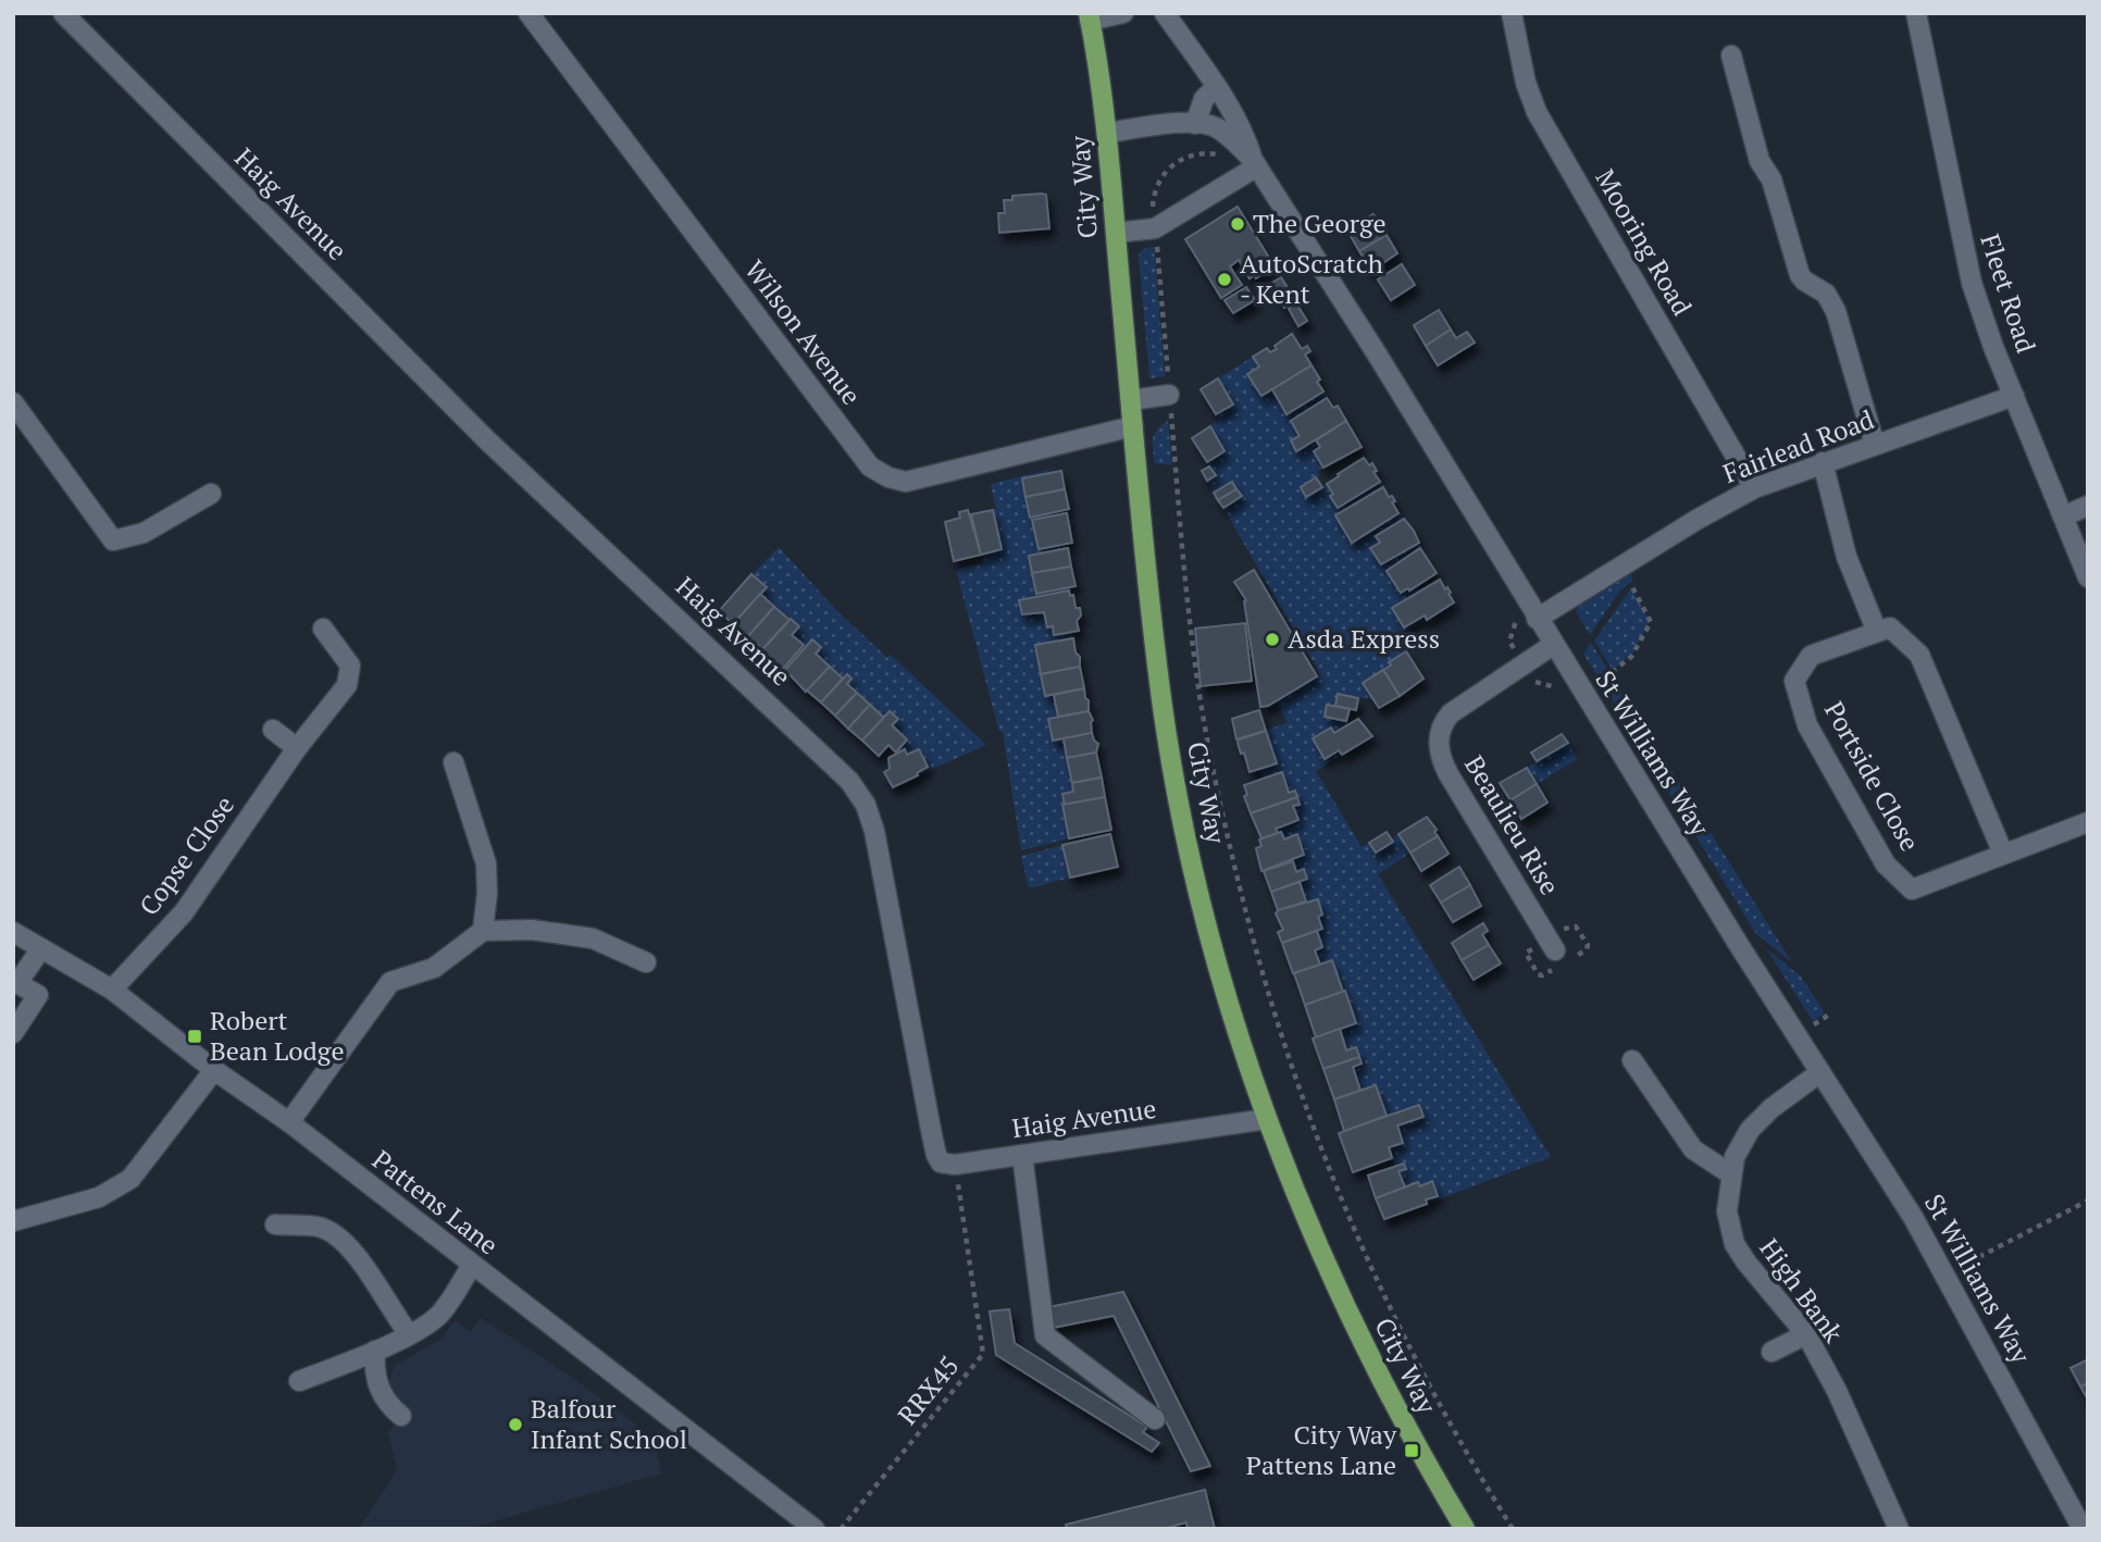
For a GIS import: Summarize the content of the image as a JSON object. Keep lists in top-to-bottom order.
{
  "streets": {
    "main road": ["City Way"],
    "street": [
      "Haig Avenue",
      "Mooring Road",
      "Fleet Road",
      "Wilson Avenue",
      "Fairlead Road",
      "St Williams Way",
      "Portside Close",
      "Beaulieu Rise",
      "Copse Close",
      "Pattens Lane",
      "High Bank"
    ],
    "path": ["RRX45"]
  },
  "crossings": [
    ["City Way", "Haig Avenue"],
    ["City Way", "Wilson Avenue"],
    ["Haig Avenue", "RRX45"],
    ["Mooring Road", "Fairlead Road"],
    ["Fleet Road", "Fairlead Road"],
    ["Fairlead Road", "St Williams Way"],
    ["St Williams Way", "Beaulieu Rise"],
    ["St Williams Way", "High Bank"],
    ["Copse Close", "Pattens Lane"]
  ],
  "places": {
    "other": [
      "The George",
      "AutoScratch - Kent",
      "Asda Express",
      "Balfour Infant School"
    ],
    "transit": ["Robert Bean Lodge", "City Way Pattens Lane"]
  }
}
